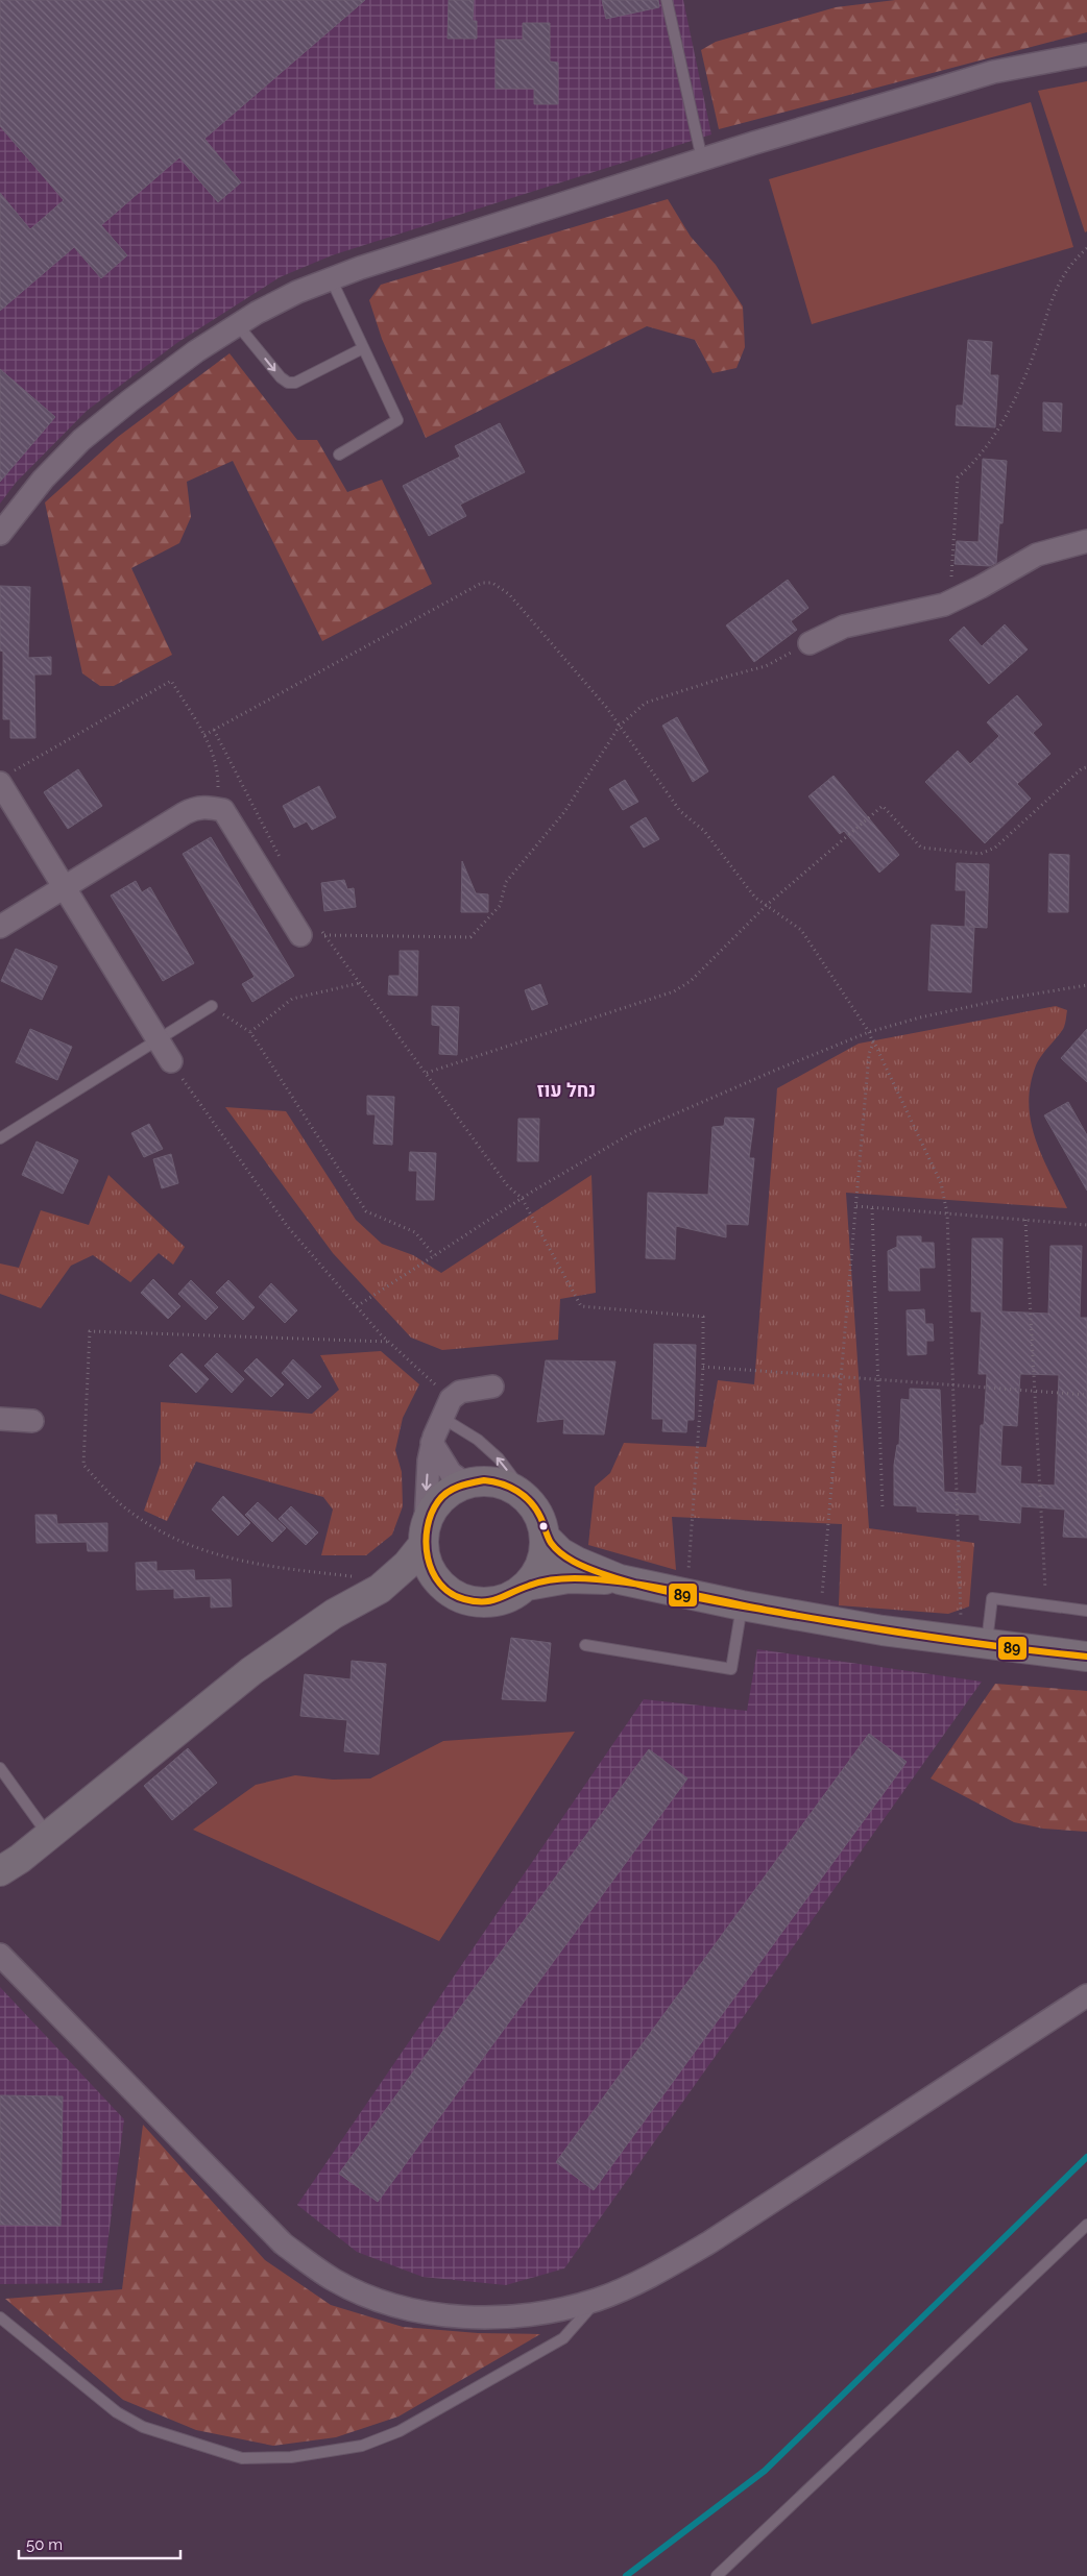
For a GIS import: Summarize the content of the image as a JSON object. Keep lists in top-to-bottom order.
{
  "districts": ["נחל עוז"],
  "lines": ["transit line 89"],
  "scale_bar": "50 m"
}
